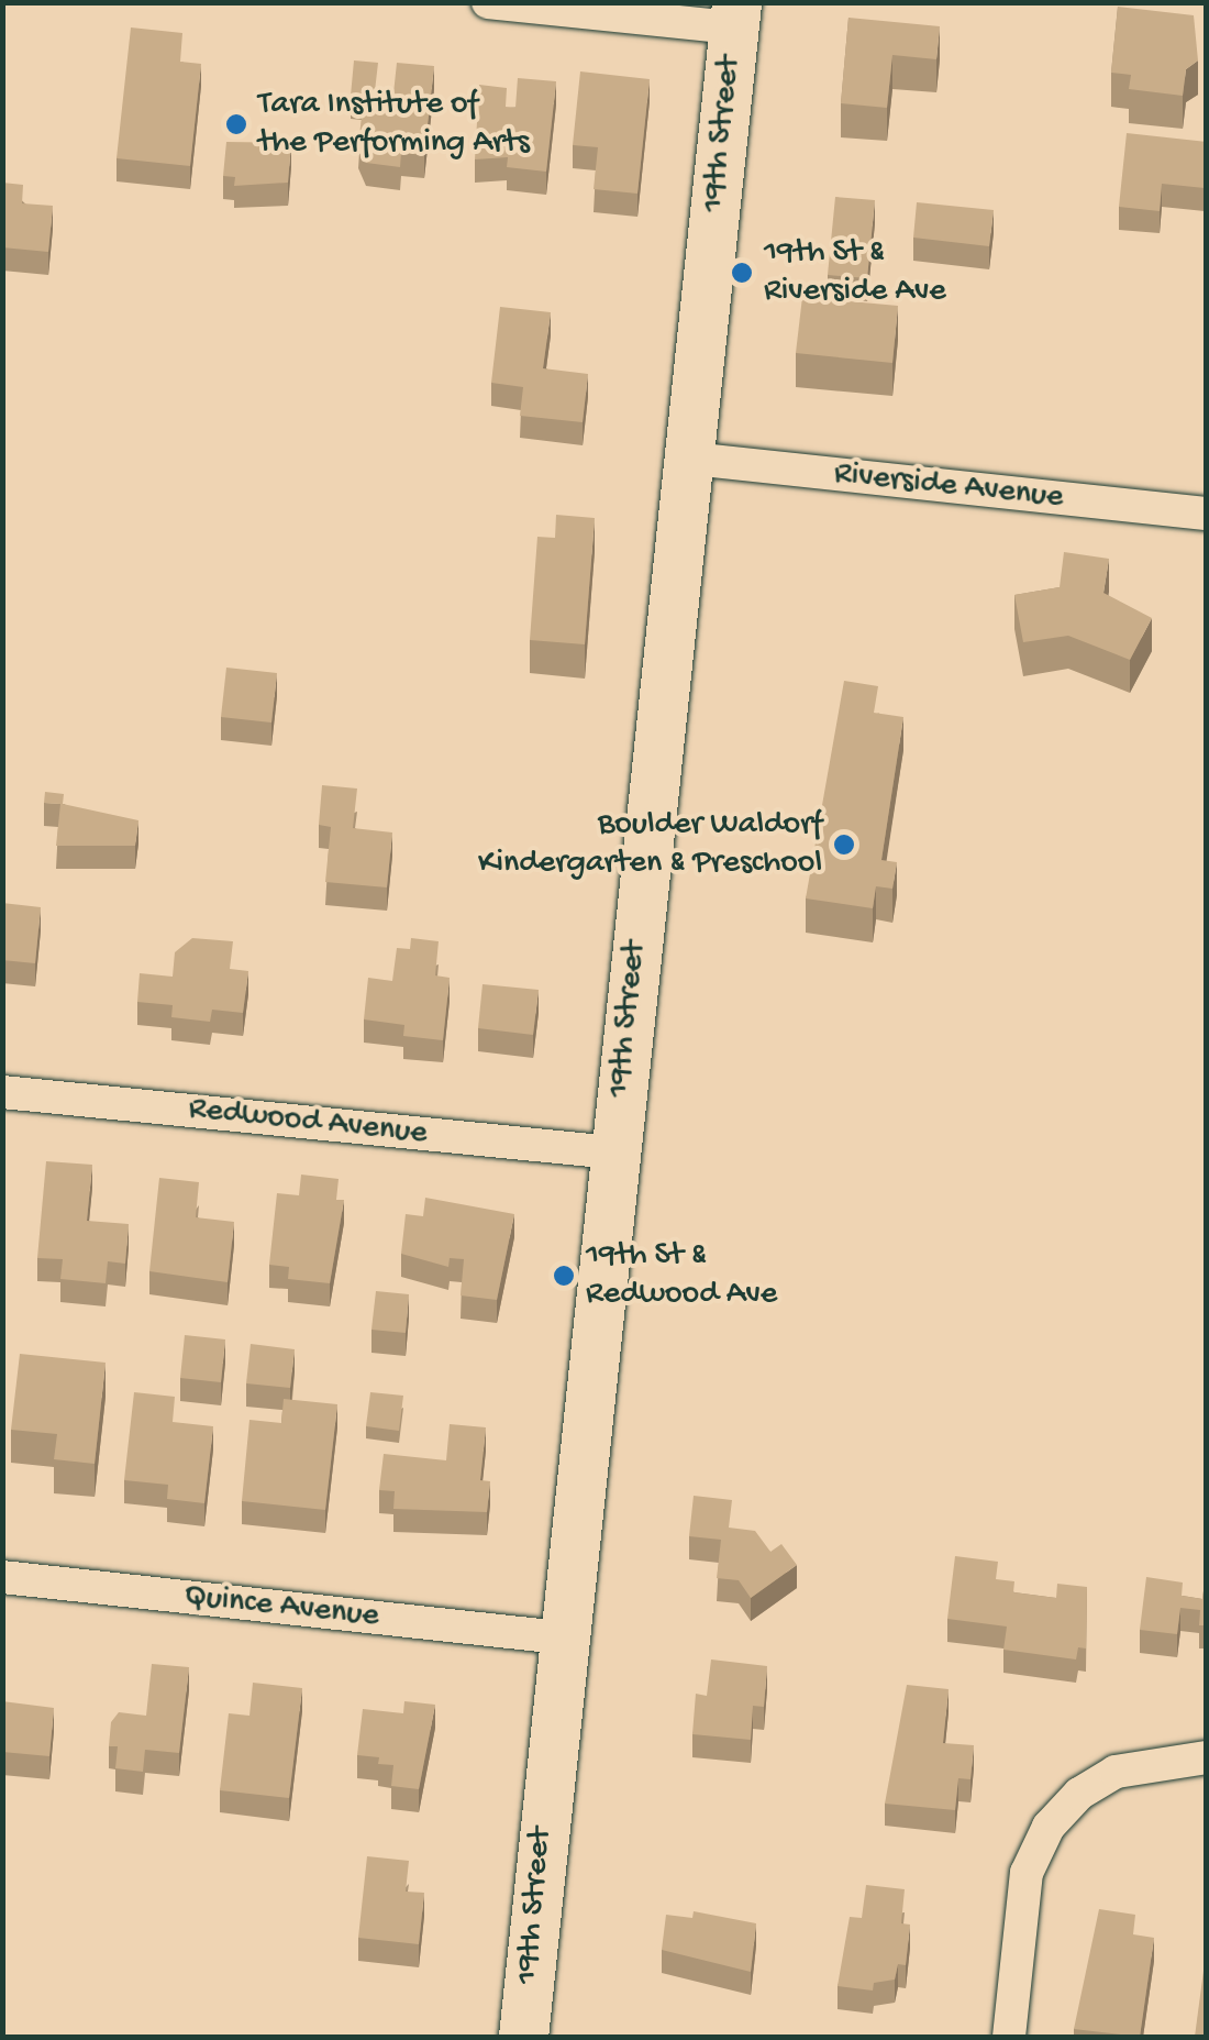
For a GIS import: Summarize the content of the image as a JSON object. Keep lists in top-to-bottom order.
{
  "streets": {
    "street": [
      "19th Street",
      "Riverside Avenue",
      "Redwood Avenue",
      "Quince Avenue"
    ]
  },
  "crossings": [
    ["19th Street", "Riverside Avenue"],
    ["19th Street", "Redwood Avenue"],
    ["19th Street", "Quince Avenue"]
  ],
  "places": [
    "Tara Institute of the Performing Arts",
    "19th St & Riverside Ave",
    "Boulder Waldorf Kindergarten & Preschool",
    "19th St & Redwood Ave"
  ]
}
